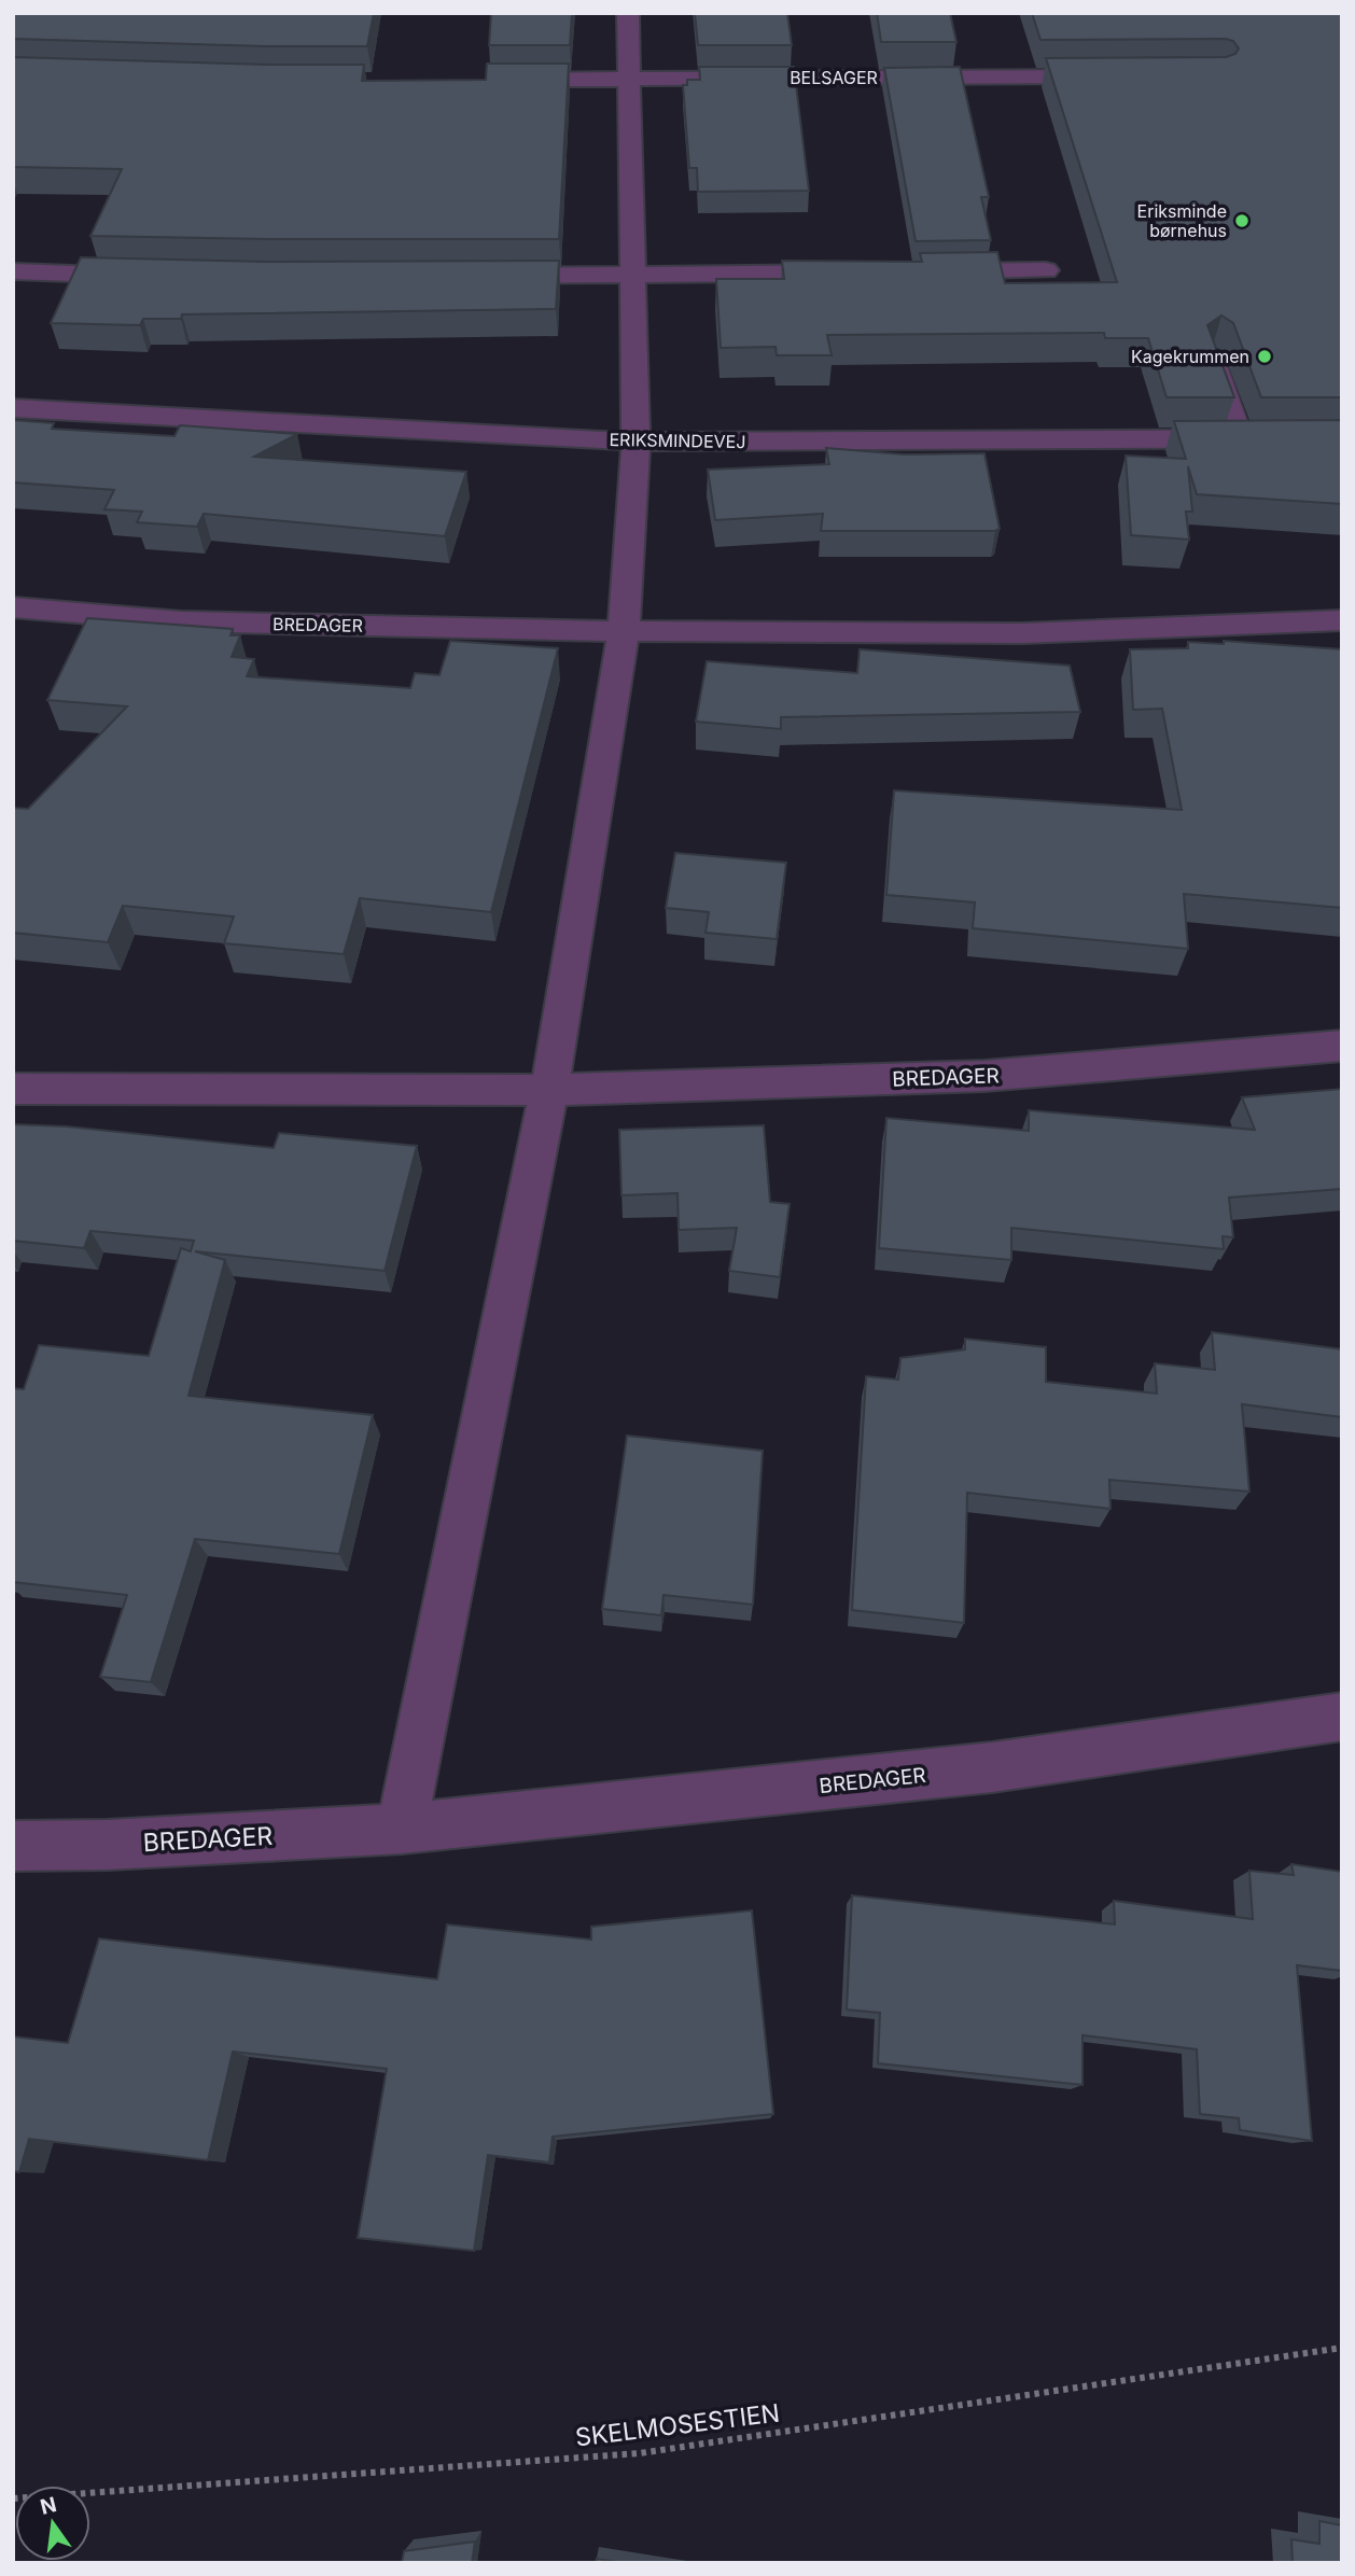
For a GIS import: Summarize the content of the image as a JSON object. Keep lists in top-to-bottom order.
{
  "streets": {
    "street": ["BELSAGER", "ERIKSMINDEVEJ", "BREDAGER"],
    "path": ["SKELMOSESTIEN"]
  },
  "places": ["Eriksminde børnehus", "Kagekrummen"],
  "north": "top"
}
